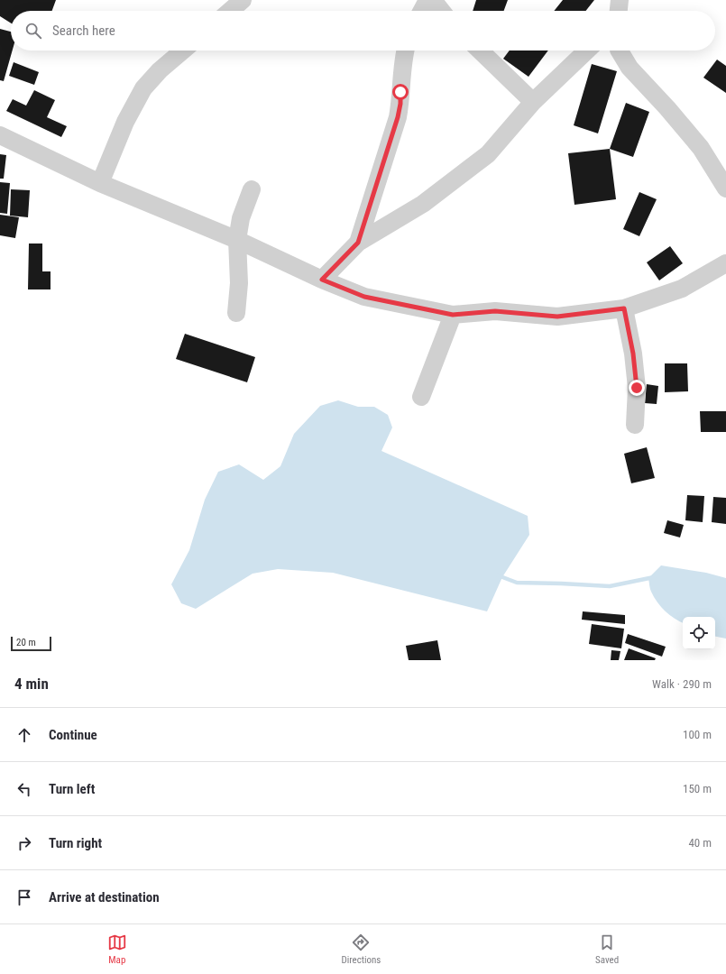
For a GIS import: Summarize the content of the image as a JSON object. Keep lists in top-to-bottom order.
{
  "scale_bar": "20 m",
  "page": {
    "search": "Search here",
    "scale": "20 m",
    "heading": ["4 min", "Walk · 290 m"],
    "list": [
      ["Continue", "100 m"],
      ["Turn left", "150 m"],
      ["Turn right", "40 m"],
      "Arrive at destination"
    ],
    "nav": ["Map", "Directions", "Saved"]
  }
}
